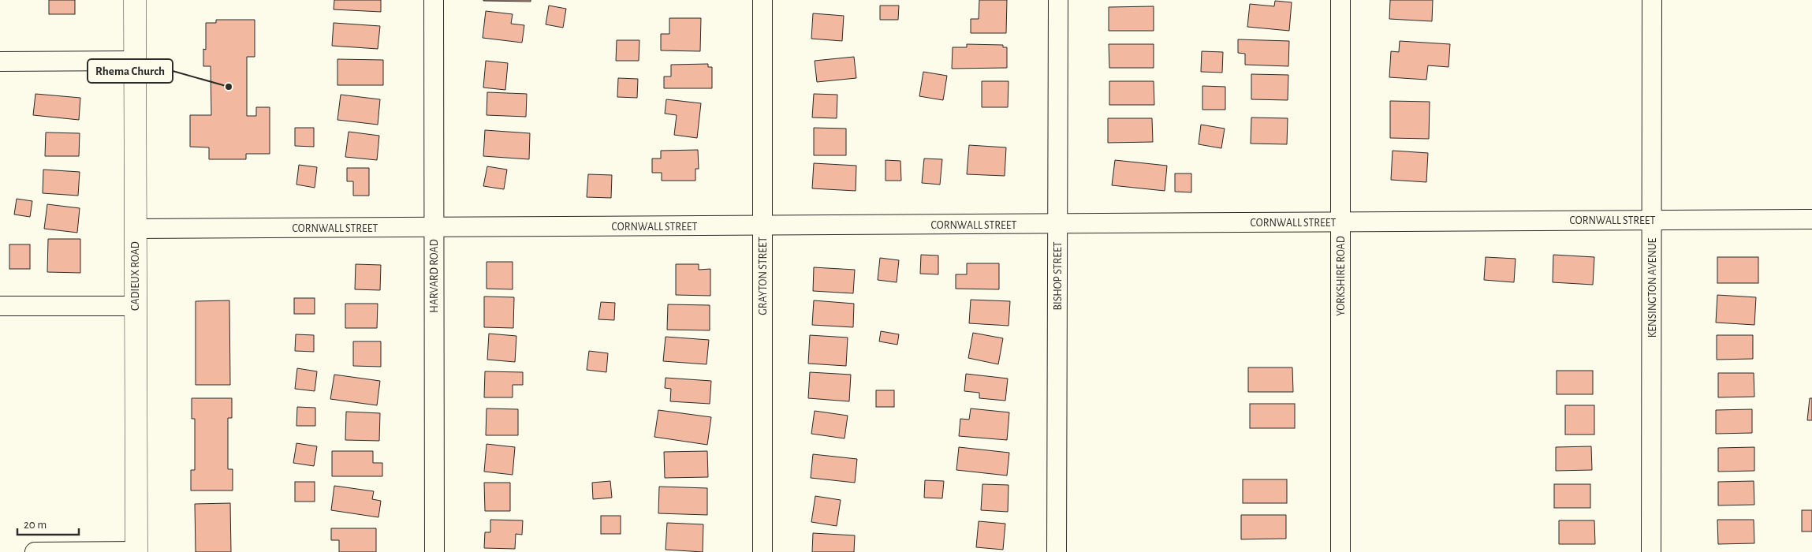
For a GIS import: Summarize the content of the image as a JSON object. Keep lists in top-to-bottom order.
{
  "streets": {
    "street": [
      "CORNWALL STREET",
      "CADIEUX ROAD",
      "HARVARD ROAD",
      "GRAYTON STREET",
      "BISHOP STREET",
      "YORKSHIRE ROAD",
      "KENSINGTON AVENUE"
    ]
  },
  "crossings": [
    ["CORNWALL STREET", "CADIEUX ROAD"],
    ["CORNWALL STREET", "HARVARD ROAD"],
    ["CORNWALL STREET", "GRAYTON STREET"],
    ["CORNWALL STREET", "BISHOP STREET"],
    ["CORNWALL STREET", "YORKSHIRE ROAD"],
    ["CORNWALL STREET", "KENSINGTON AVENUE"]
  ],
  "places": ["Rhema Church"],
  "scale_bar": "20 m"
}
